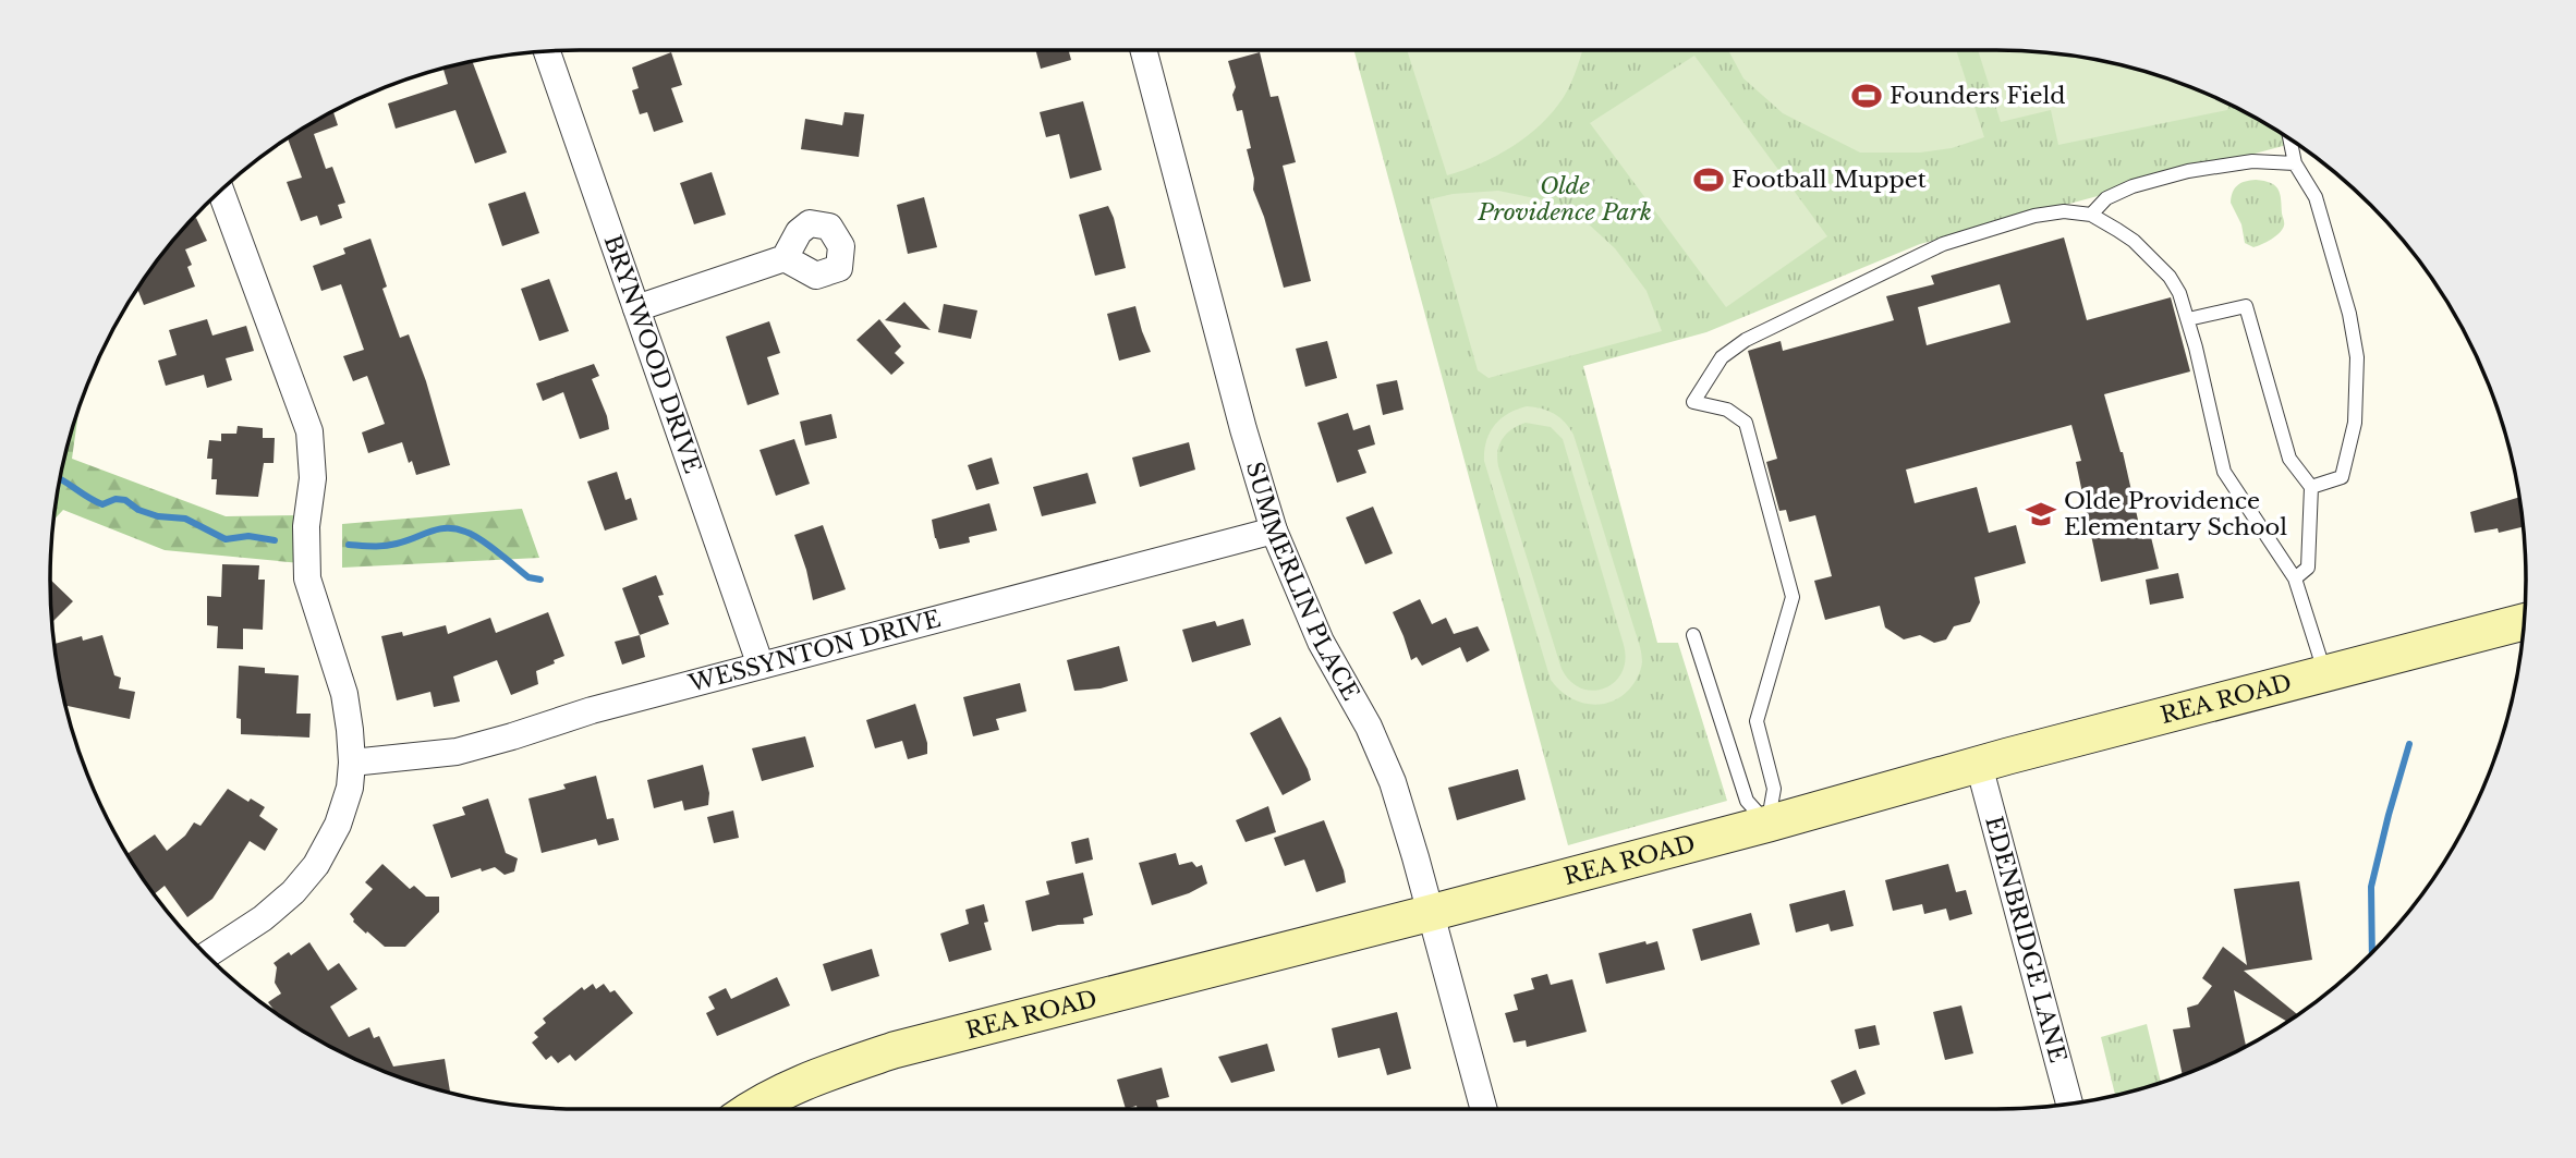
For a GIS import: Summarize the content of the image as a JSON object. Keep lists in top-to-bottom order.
{
  "streets": {
    "main road": ["REA ROAD"],
    "street": [
      "BRYNWOOD DRIVE",
      "SUMMERLIN PLACE",
      "WESSYNTON DRIVE",
      "EDENBRIDGE LANE"
    ]
  },
  "crossings": [
    ["BRYNWOOD DRIVE", "WESSYNTON DRIVE"],
    ["SUMMERLIN PLACE", "WESSYNTON DRIVE"],
    ["SUMMERLIN PLACE", "REA ROAD"],
    ["REA ROAD", "EDENBRIDGE LANE"]
  ],
  "parks": ["Olde Providence Park"],
  "places": {
    "sports": ["Founders Field", "Football Muppet"],
    "school or university": ["Olde Providence Elementary School"]
  }
}
